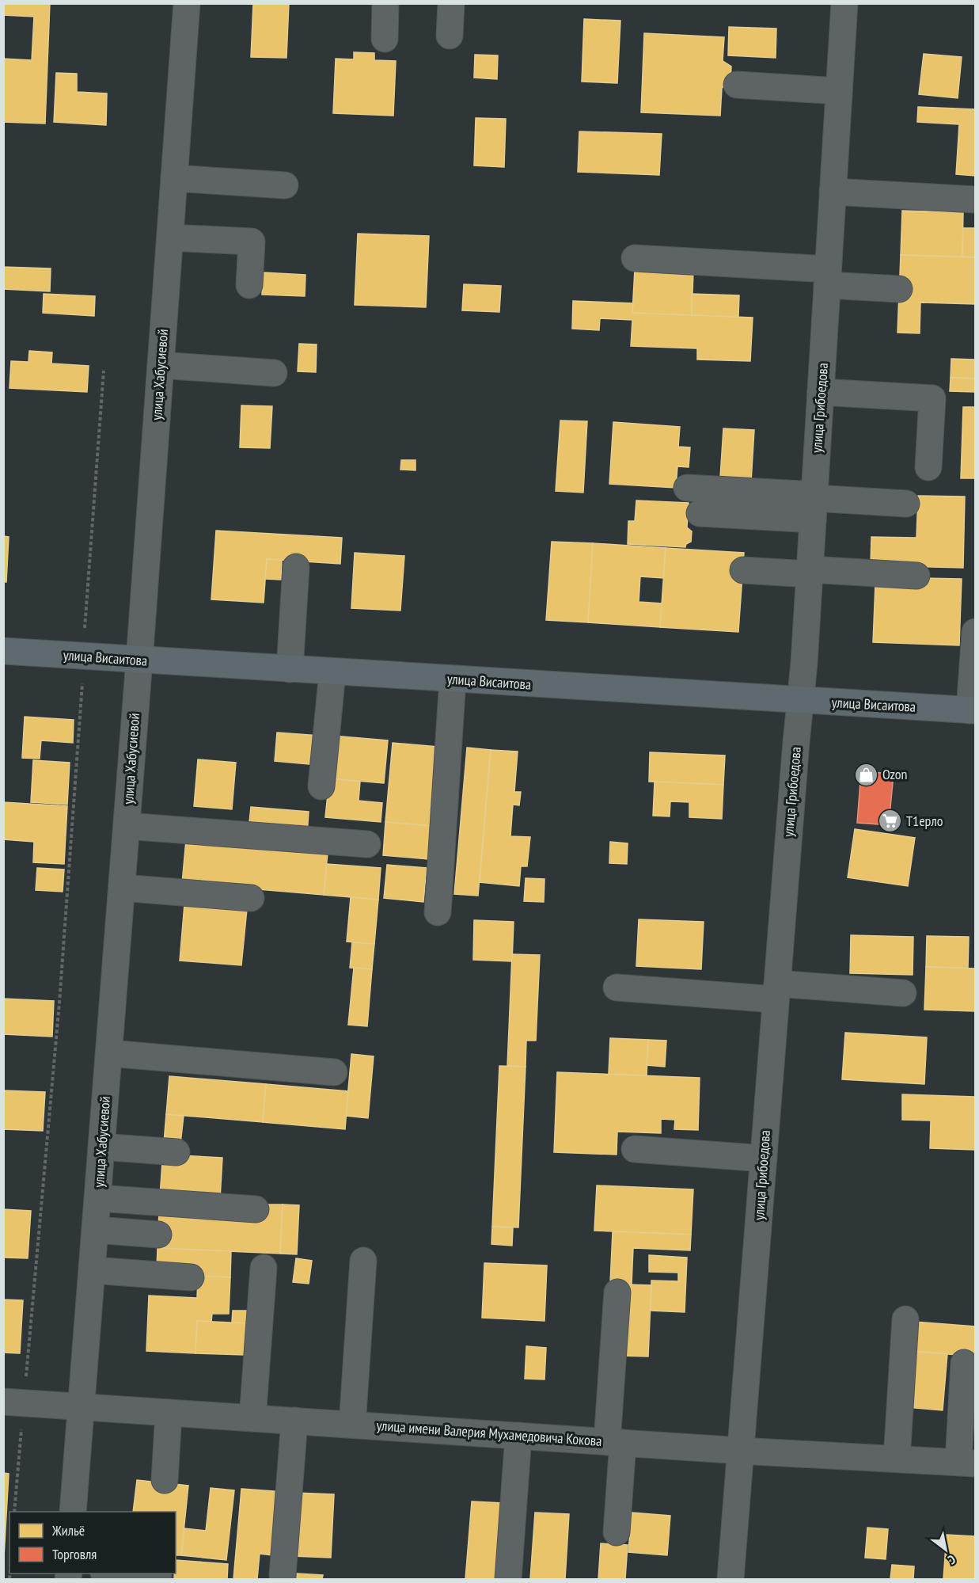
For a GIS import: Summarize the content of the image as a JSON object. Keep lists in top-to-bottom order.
{
  "streets": {
    "main road": ["улица Висаитова"],
    "street": ["улица Хабусиевой", "улица Грибоедова", "улица имени Валерия Мухамедовича Кокова"]
  },
  "crossings": [
    ["улица Хабусиевой", "улица Висаитова"],
    ["улица Хабусиевой", "улица имени Валерия Мухамедовича Кокова"],
    ["улица Грибоедова", "улица Висаитова"],
    ["улица Грибоедова", "улица имени Валерия Мухамедовича Кокова"]
  ],
  "places": {
    "shop": ["Ozon"],
    "supermarket": ["Т1ерло"]
  },
  "legend": ["Жильё", "Торговля"],
  "north": "bottom right"
}
